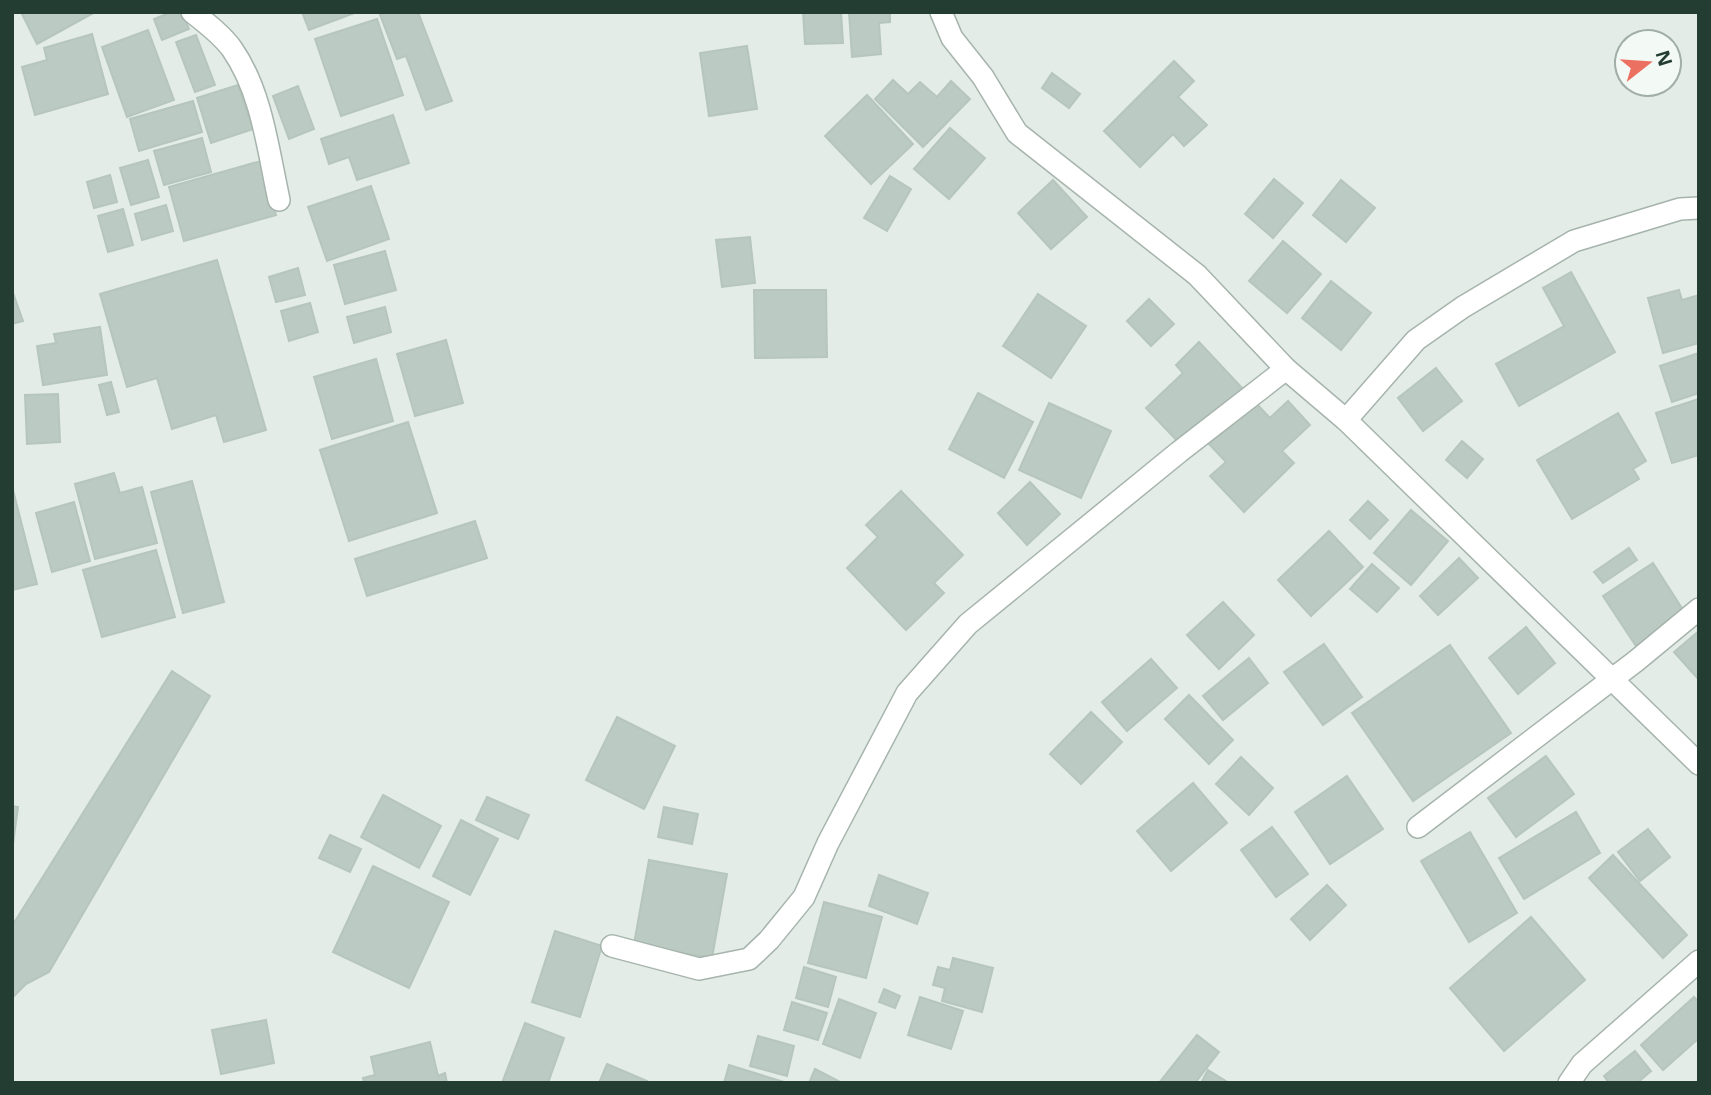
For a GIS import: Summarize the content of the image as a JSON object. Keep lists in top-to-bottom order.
{
  "north": "right"
}
